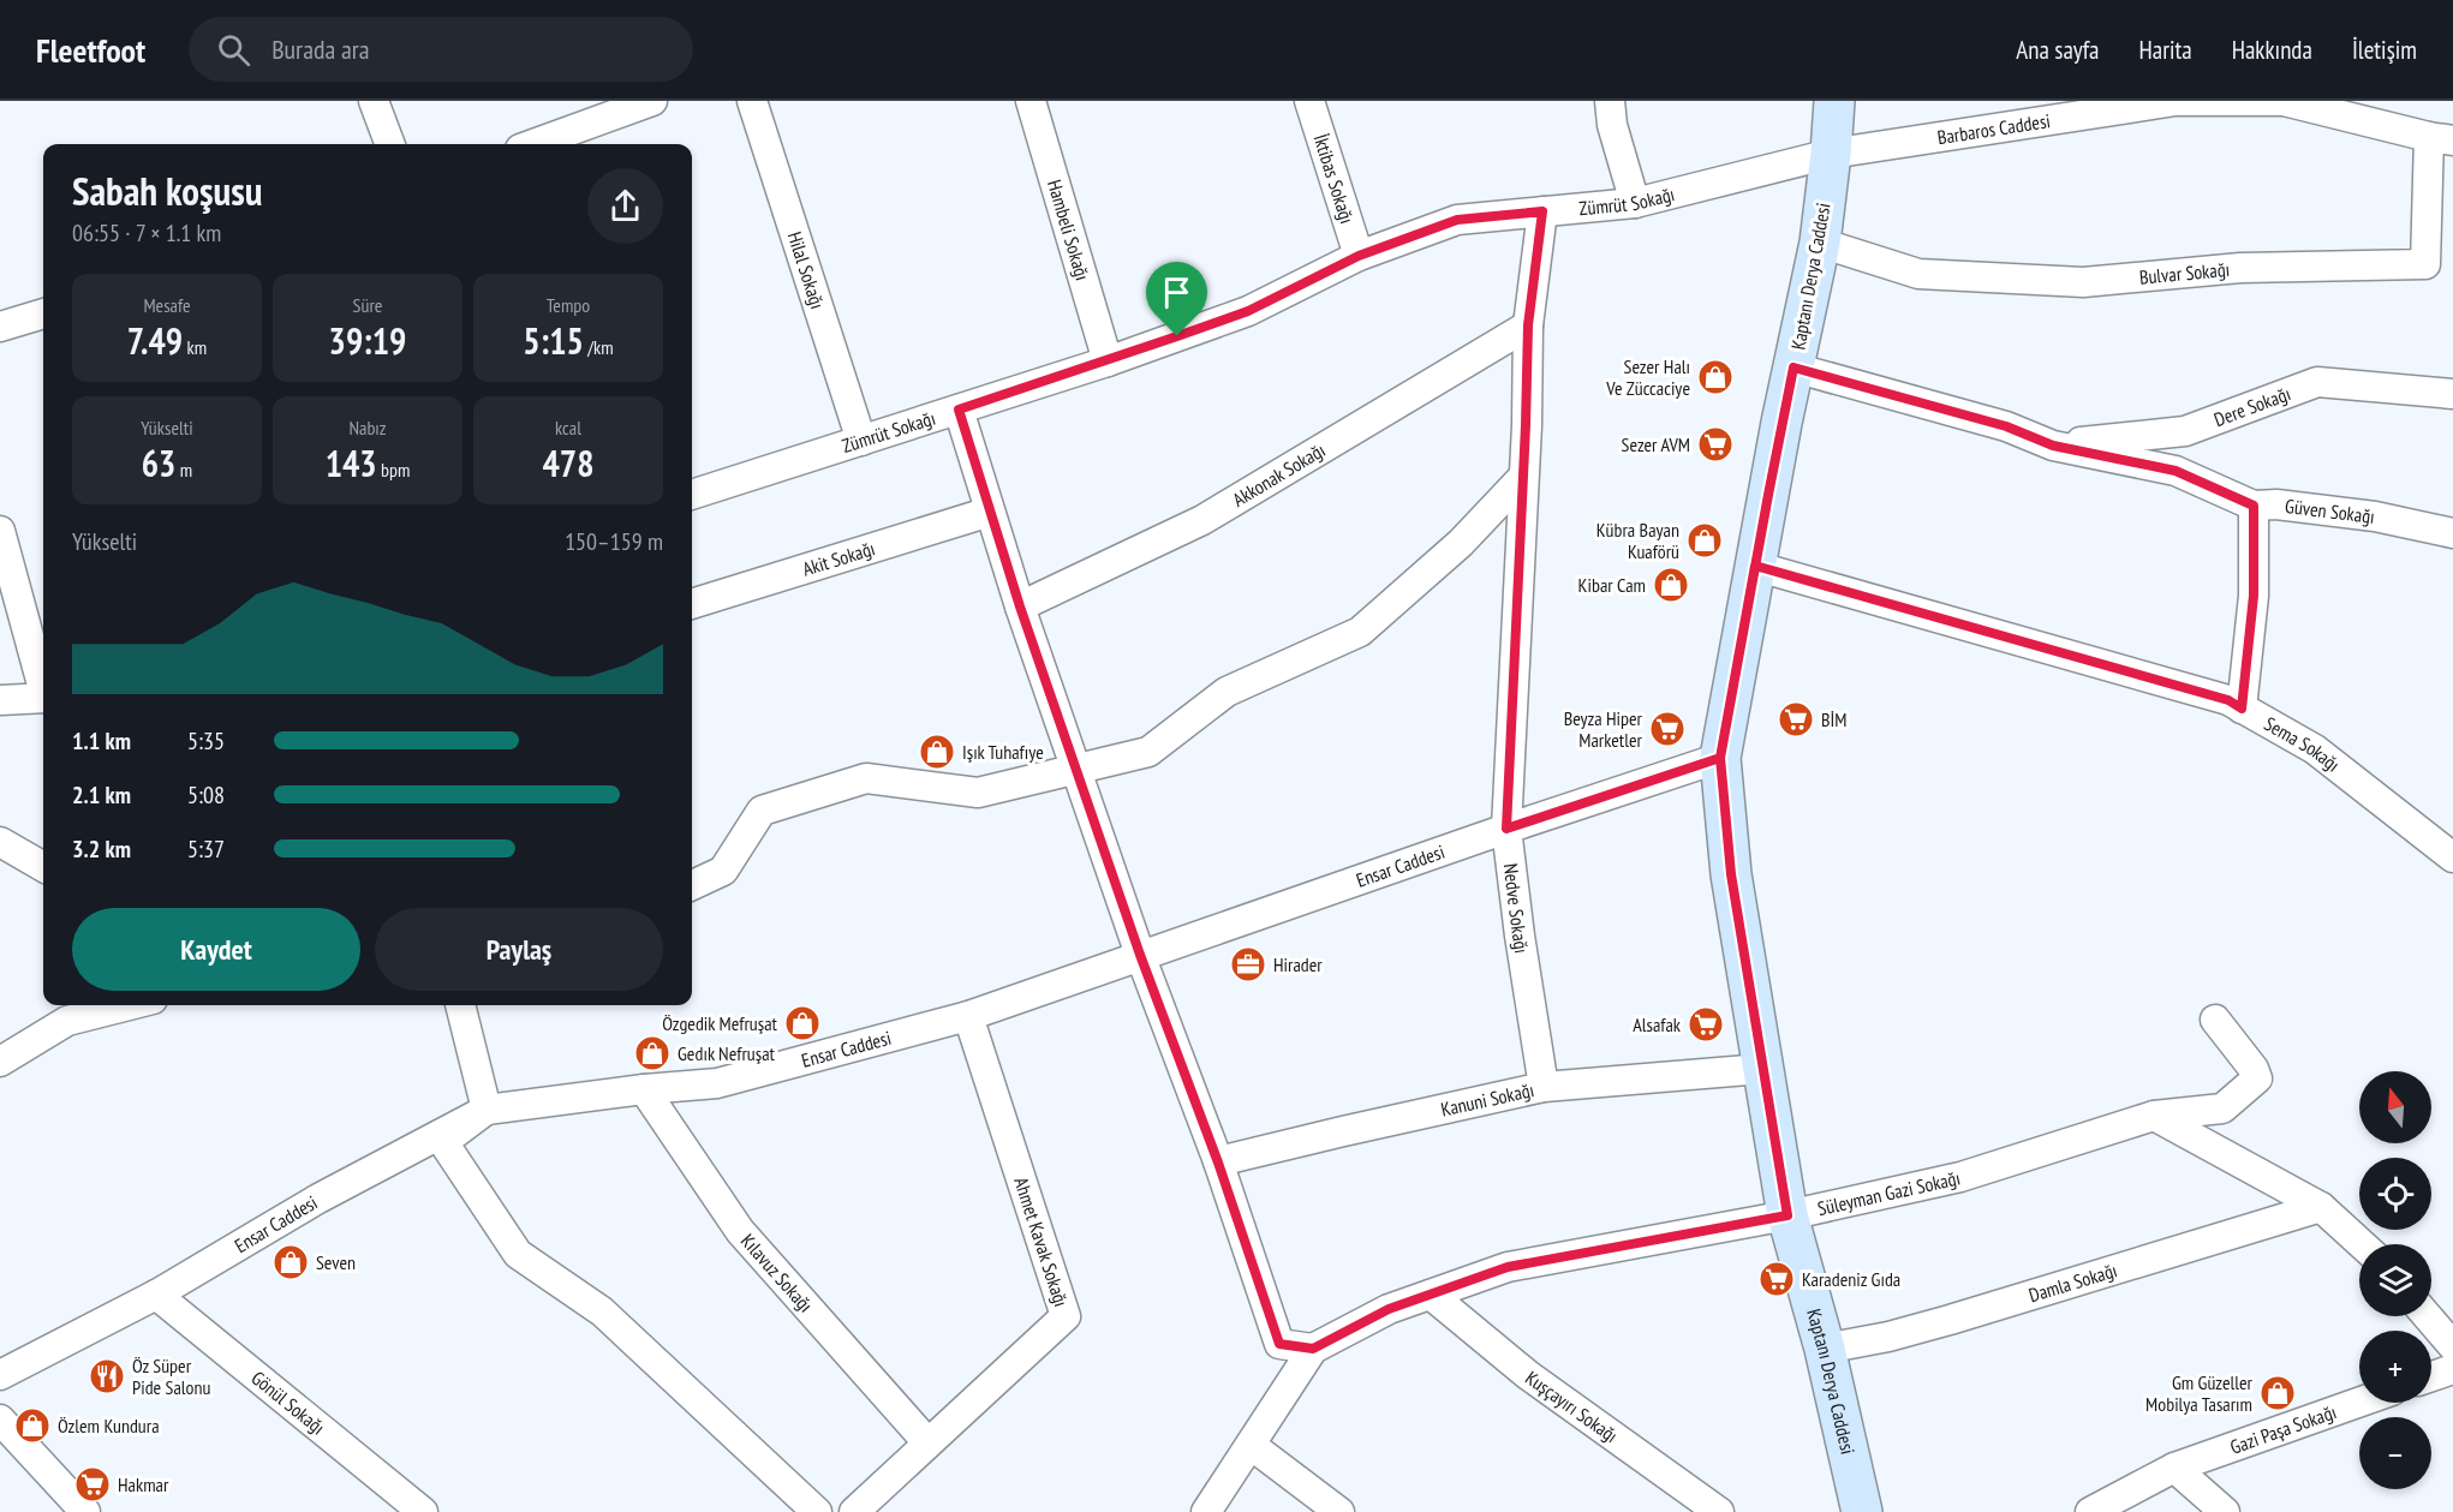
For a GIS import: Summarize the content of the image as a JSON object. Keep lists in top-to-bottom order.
{
  "streets": {
    "street": [
      "Barbaros Caddesi",
      "İktibas Sokağı",
      "Zümrüt Sokağı",
      "Hambeli Sokağı",
      "Hilal Sokağı",
      "Bulvar Sokağı",
      "Kaptanı Derya Caddesi",
      "Dere Sokağı",
      "Akkonak Sokağı",
      "Güven Sokağı",
      "Akit Sokağı",
      "Sema Sokağı",
      "Ensar Caddesi",
      "Nedve Sokağı",
      "Kanuni Sokağı",
      "Süleyman Gazi Sokağı",
      "Ahmet Kavak Sokağı",
      "Kılavuz Sokağı",
      "Damla Sokağı",
      "Gönül Sokağı",
      "Kuşçayırı Sokağı",
      "Gazi Paşa Sokağı"
    ]
  },
  "crossings": [
    ["Barbaros Caddesi", "Zümrüt Sokağı"],
    ["Barbaros Caddesi", "Bulvar Sokağı"],
    ["Barbaros Caddesi", "Kaptanı Derya Caddesi"],
    ["İktibas Sokağı", "Zümrüt Sokağı"],
    ["Zümrüt Sokağı", "Hambeli Sokağı"],
    ["Zümrüt Sokağı", "Hilal Sokağı"],
    ["Zümrüt Sokağı", "Kaptanı Derya Caddesi"],
    ["Zümrüt Sokağı", "Nedve Sokağı"],
    ["Bulvar Sokağı", "Kaptanı Derya Caddesi"],
    ["Kaptanı Derya Caddesi", "Güven Sokağı"],
    ["Kaptanı Derya Caddesi", "Sema Sokağı"],
    ["Kaptanı Derya Caddesi", "Ensar Caddesi"],
    ["Kaptanı Derya Caddesi", "Kanuni Sokağı"],
    ["Kaptanı Derya Caddesi", "Süleyman Gazi Sokağı"],
    ["Kaptanı Derya Caddesi", "Damla Sokağı"],
    ["Dere Sokağı", "Güven Sokağı"],
    ["Akkonak Sokağı", "Nedve Sokağı"],
    ["Ensar Caddesi", "Nedve Sokağı"],
    ["Ensar Caddesi", "Ahmet Kavak Sokağı"],
    ["Ensar Caddesi", "Kılavuz Sokağı"],
    ["Ensar Caddesi", "Gönül Sokağı"],
    ["Nedve Sokağı", "Kanuni Sokağı"],
    ["Süleyman Gazi Sokağı", "Kuşçayırı Sokağı"],
    ["Ahmet Kavak Sokağı", "Kılavuz Sokağı"]
  ],
  "places": {
    "shop": [
      "Sezer Halı Ve Züccaciye",
      "Kübra Bayan Kuaförü",
      "Kibar Cam",
      "Işık Tuhafıye",
      "Özgedik Mefruşat",
      "Gedık Nefruşat",
      "Seven",
      "Gm Güzeller Mobilya Tasarım",
      "Özlem Kundura"
    ],
    "supermarket": [
      "Sezer AVM",
      "BİM",
      "Beyza Hiper Marketler",
      "Alsafak",
      "Karadeniz Gıda",
      "Hakmar"
    ],
    "office": ["Hirader"],
    "restaurant": ["Öz Süper Pide Salonu"]
  },
  "north": "top",
  "page": {
    "header": "Fleetfoot",
    "search": "Burada ara",
    "nav": [
      "Ana sayfa",
      "Harita",
      "Hakkında",
      "İletişim"
    ],
    "heading": ["Sabah koşusu", "06:55 · 7 × 1.1 km"],
    "stats": [
      ["Mesafe", "7.49 km"],
      ["Süre", "39:19"],
      ["Tempo", "5:15 /km"],
      ["Yükselti", "63 m"],
      ["Nabız", "143 bpm"],
      ["kcal", "478"]
    ],
    "chart": ["Yükselti", "150–159 m"],
    "list": [
      {
        "name": "1.1 km",
        "note": "5:35"
      },
      {
        "name": "2.1 km",
        "note": "5:08"
      },
      {
        "name": "3.2 km",
        "note": "5:37"
      }
    ],
    "buttons": ["Kaydet", "Paylaş"],
    "map_buttons": ["+", "−"]
  }
}
